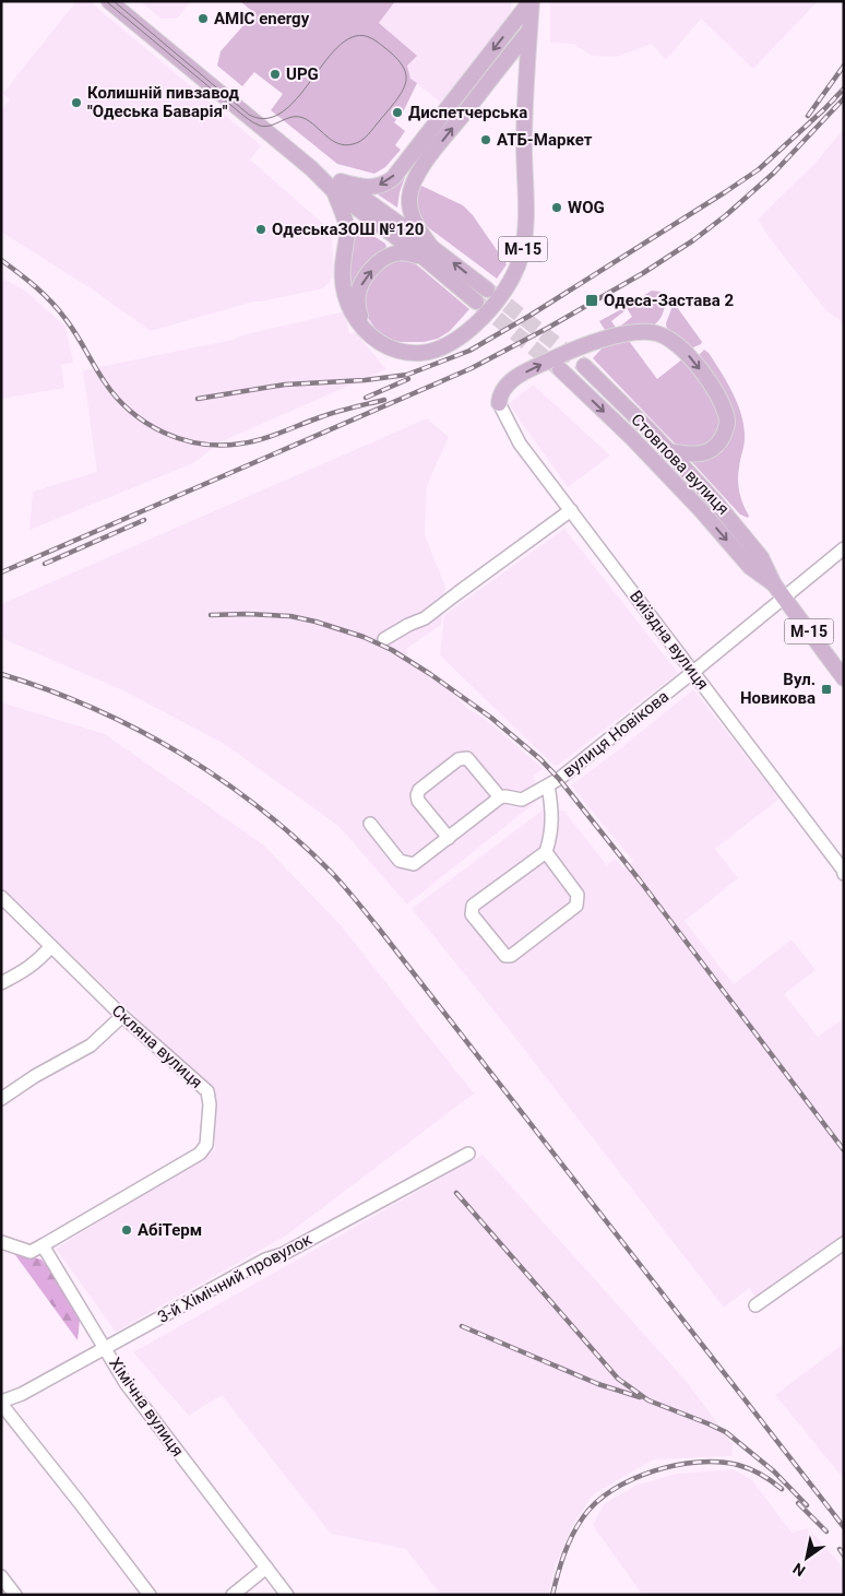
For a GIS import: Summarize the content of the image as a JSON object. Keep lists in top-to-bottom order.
{
  "streets": {
    "main road": ["М-15", "Стовпова вулиця"],
    "street": [
      "Виїздна вулиця",
      "вулиця Новікова",
      "Скляна вулиця",
      "3-й Хімічний провулок",
      "Хімічна вулиця"
    ]
  },
  "crossings": [
    ["Стовпова вулиця", "вулиця Новікова"],
    ["Виїздна вулиця", "вулиця Новікова"],
    ["Скляна вулиця", "Хімічна вулиця"],
    ["3-й Хімічний провулок", "Хімічна вулиця"]
  ],
  "places": {
    "other": [
      "AMIC energy",
      "UPG",
      "Колишній пивзавод \"Одеська Баварія\"",
      "Диспетчерська",
      "АТБ-Маркет",
      "WOG",
      "ОдеськаЗОШ №120",
      "АбіТерм"
    ],
    "transit": ["Одеса-Застава 2", "Вул. Новикова"]
  },
  "north": "bottom left"
}
